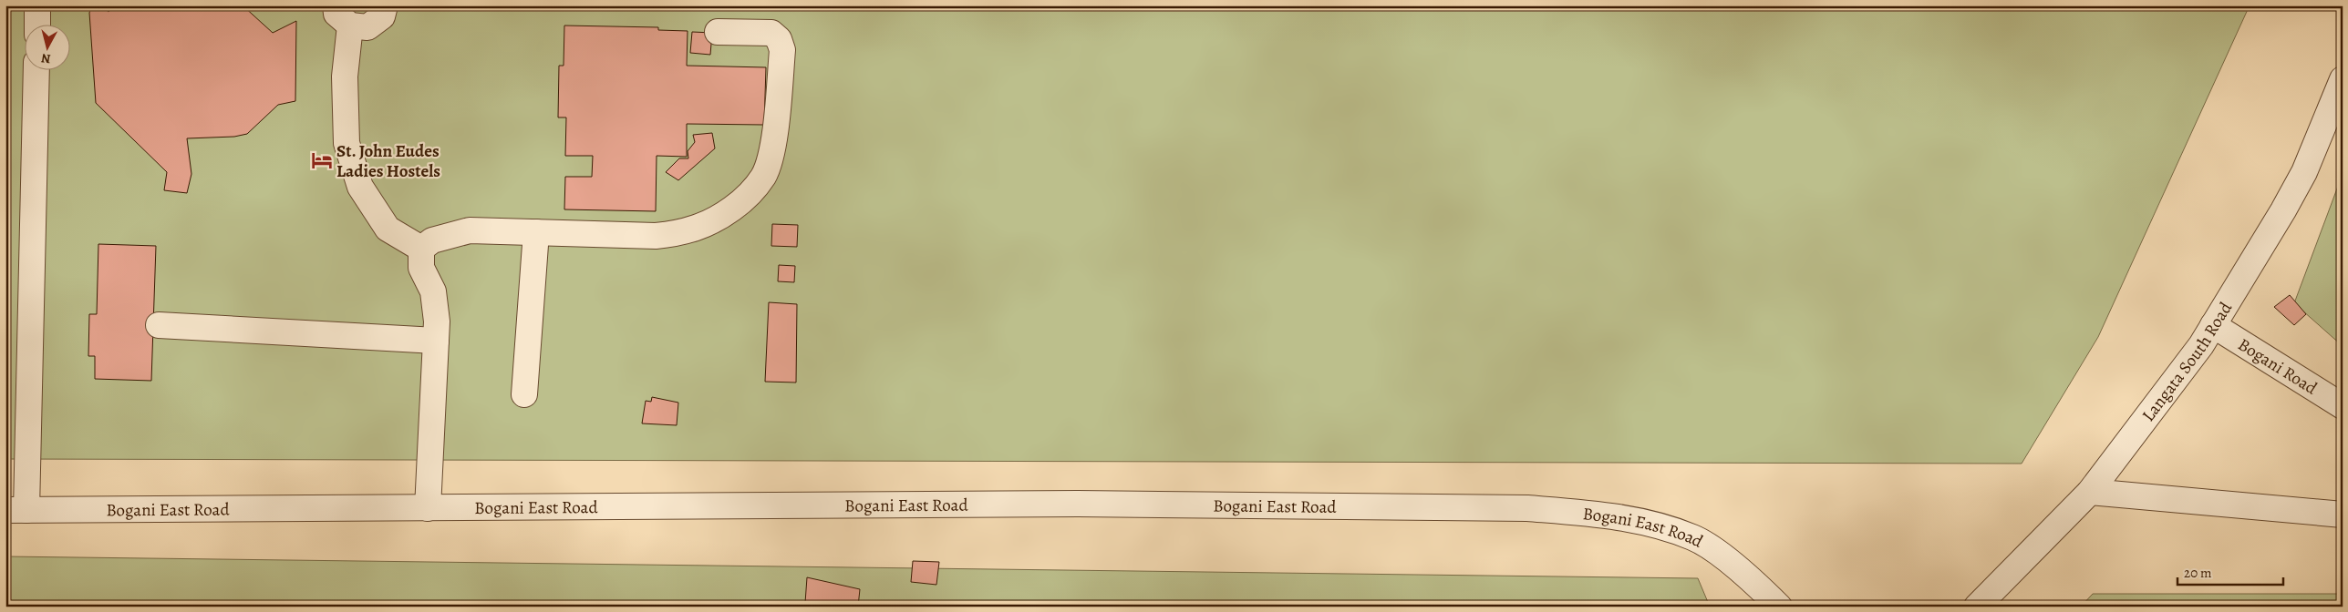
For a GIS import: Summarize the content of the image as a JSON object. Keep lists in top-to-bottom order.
{
  "streets": {
    "street": ["Langata South Road", "Bogani Road", "Bogani East Road"]
  },
  "crossings": [
    ["Langata South Road", "Bogani Road"]
  ],
  "places": {
    "hotel": ["St. John Eudes Ladies Hostels"]
  },
  "scale_bar": "20 m",
  "north": "bottom"
}
